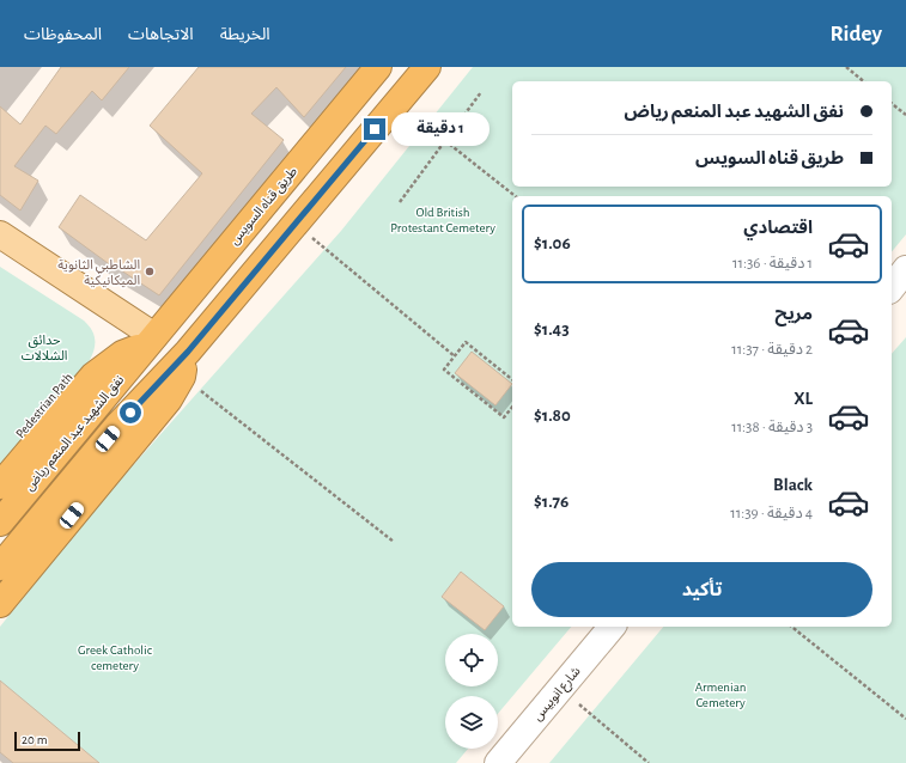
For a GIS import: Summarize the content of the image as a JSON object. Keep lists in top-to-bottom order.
{
  "streets": {
    "highway": ["طريق قناه السويس", "نفق الشهيد عبد المنعم رياض"],
    "street": ["شارع انوبيس"]
  },
  "crossings": [
    ["طريق قناه السويس", "نفق الشهيد عبد المنعم رياض"]
  ],
  "parks": [
    "Old British Protestant Cemetery",
    "حدائق الشلالات",
    "Greek Catholic cemetery",
    "Armenian Cemetery"
  ],
  "places": ["الشاطبي الثانوية الميكانيكية"],
  "scale_bar": "20 m",
  "page": {
    "header": "Ridey",
    "nav": ["الخريطة", "الاتجاهات", "المحفوظات"],
    "banner": ["نفق الشهيد عبد المنعم رياض", "طريق قناه السويس"],
    "bubble": "1 دقيقة",
    "list": [
      {
        "name": "اقتصادي",
        "note": "1 دقيقة · 11:36",
        "value": "$1.06"
      },
      {
        "name": "مريح",
        "note": "2 دقيقة · 11:37",
        "value": "$1.43"
      },
      {
        "name": "XL",
        "note": "3 دقيقة · 11:38",
        "value": "$1.80"
      },
      {
        "name": "Black",
        "note": "4 دقيقة · 11:39",
        "value": "$1.76"
      }
    ],
    "buttons": "تأكيد",
    "scale": "20 m"
  }
}
